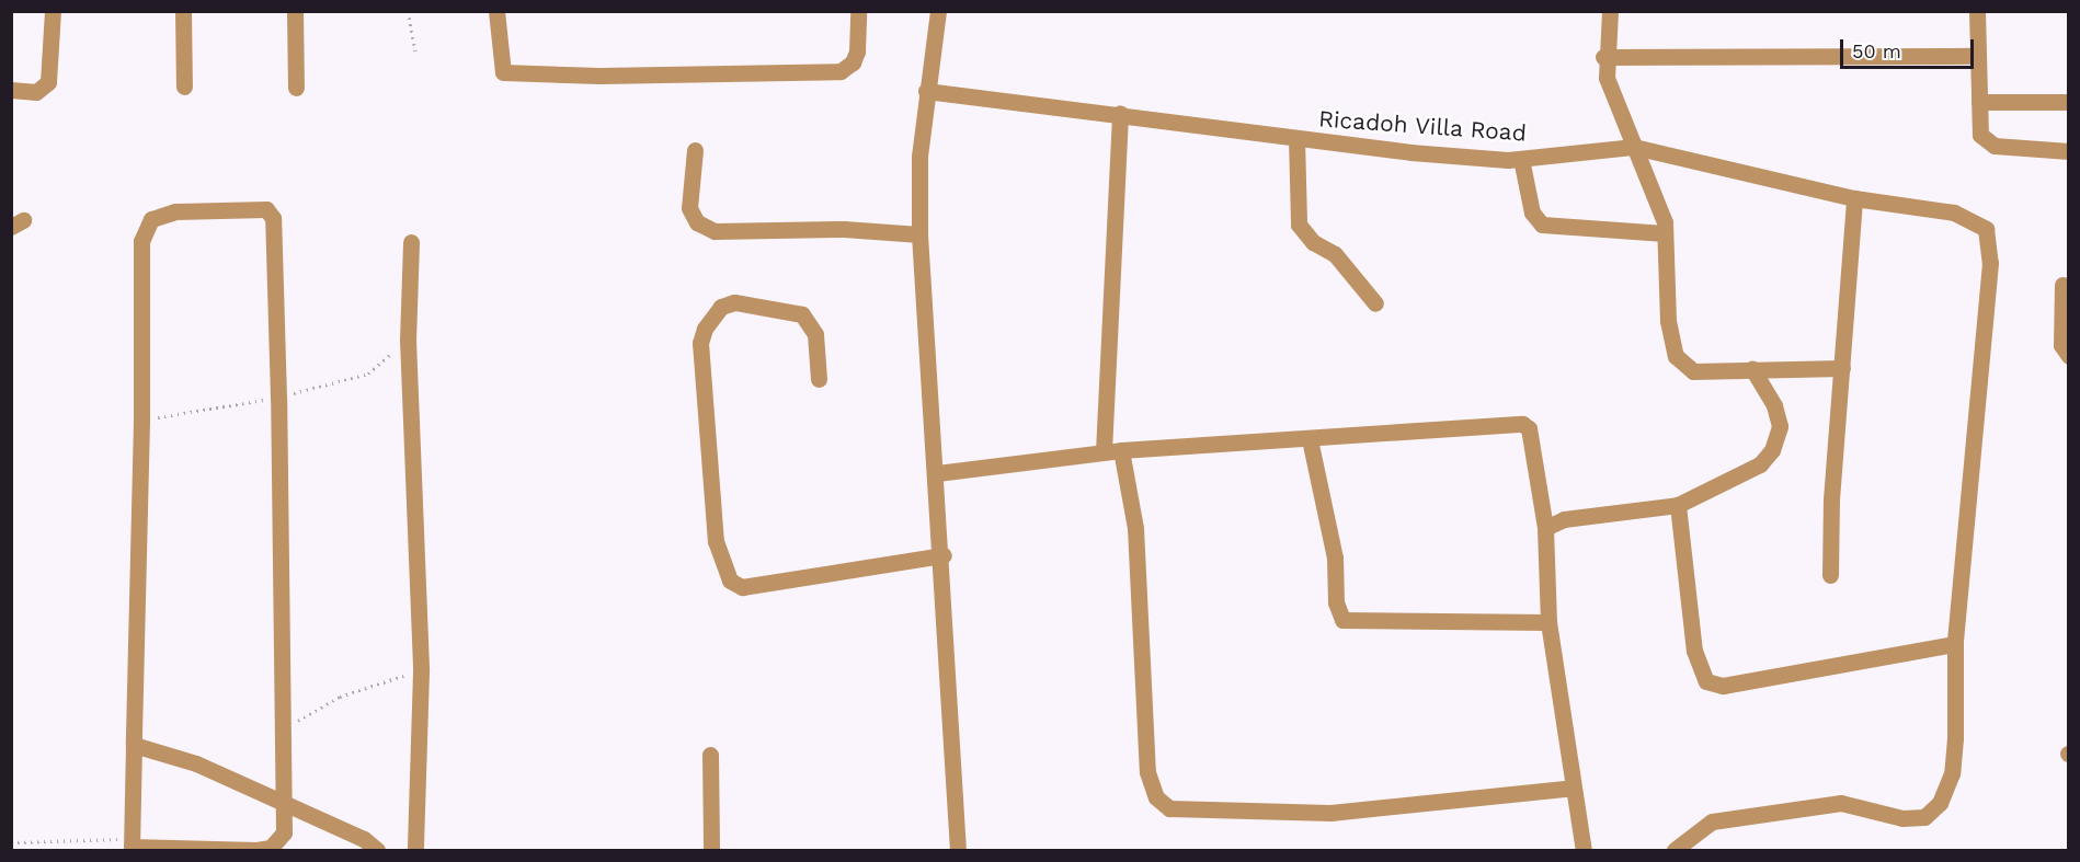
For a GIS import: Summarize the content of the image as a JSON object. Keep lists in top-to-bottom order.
{
  "streets": {
    "street": ["Ricadoh Villa Road"]
  },
  "scale_bar": "50 m"
}
